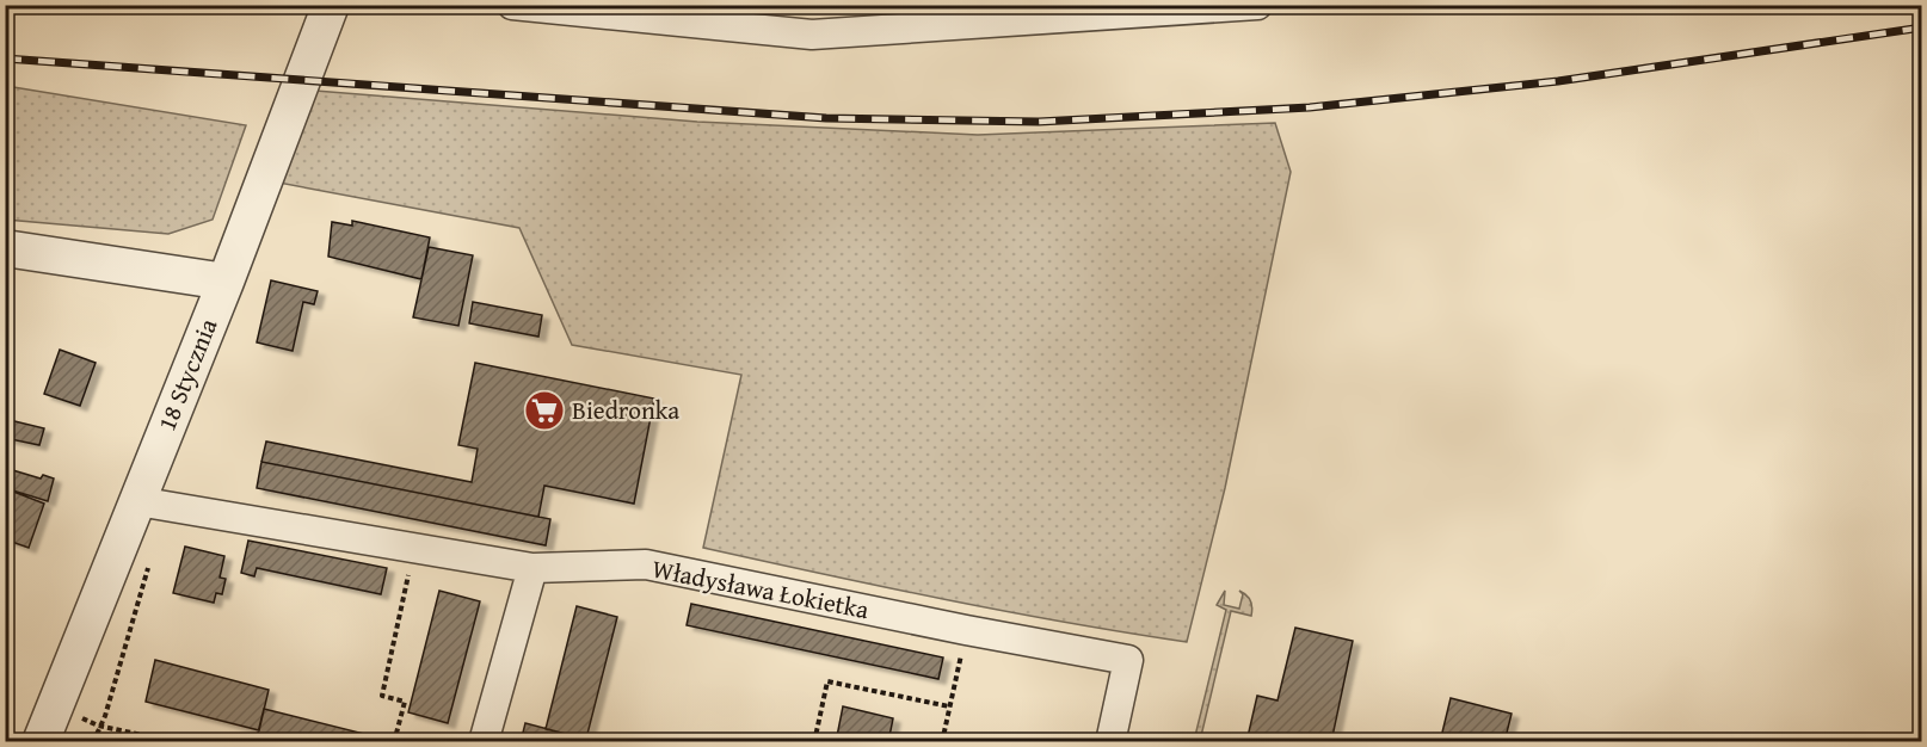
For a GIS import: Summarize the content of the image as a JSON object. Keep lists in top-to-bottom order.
{
  "streets": {
    "street": ["18 Stycznia", "Władysława Łokietka"]
  },
  "crossings": [
    ["18 Stycznia", "Władysława Łokietka"]
  ],
  "places": {
    "supermarket": ["Biedronka"]
  }
}
